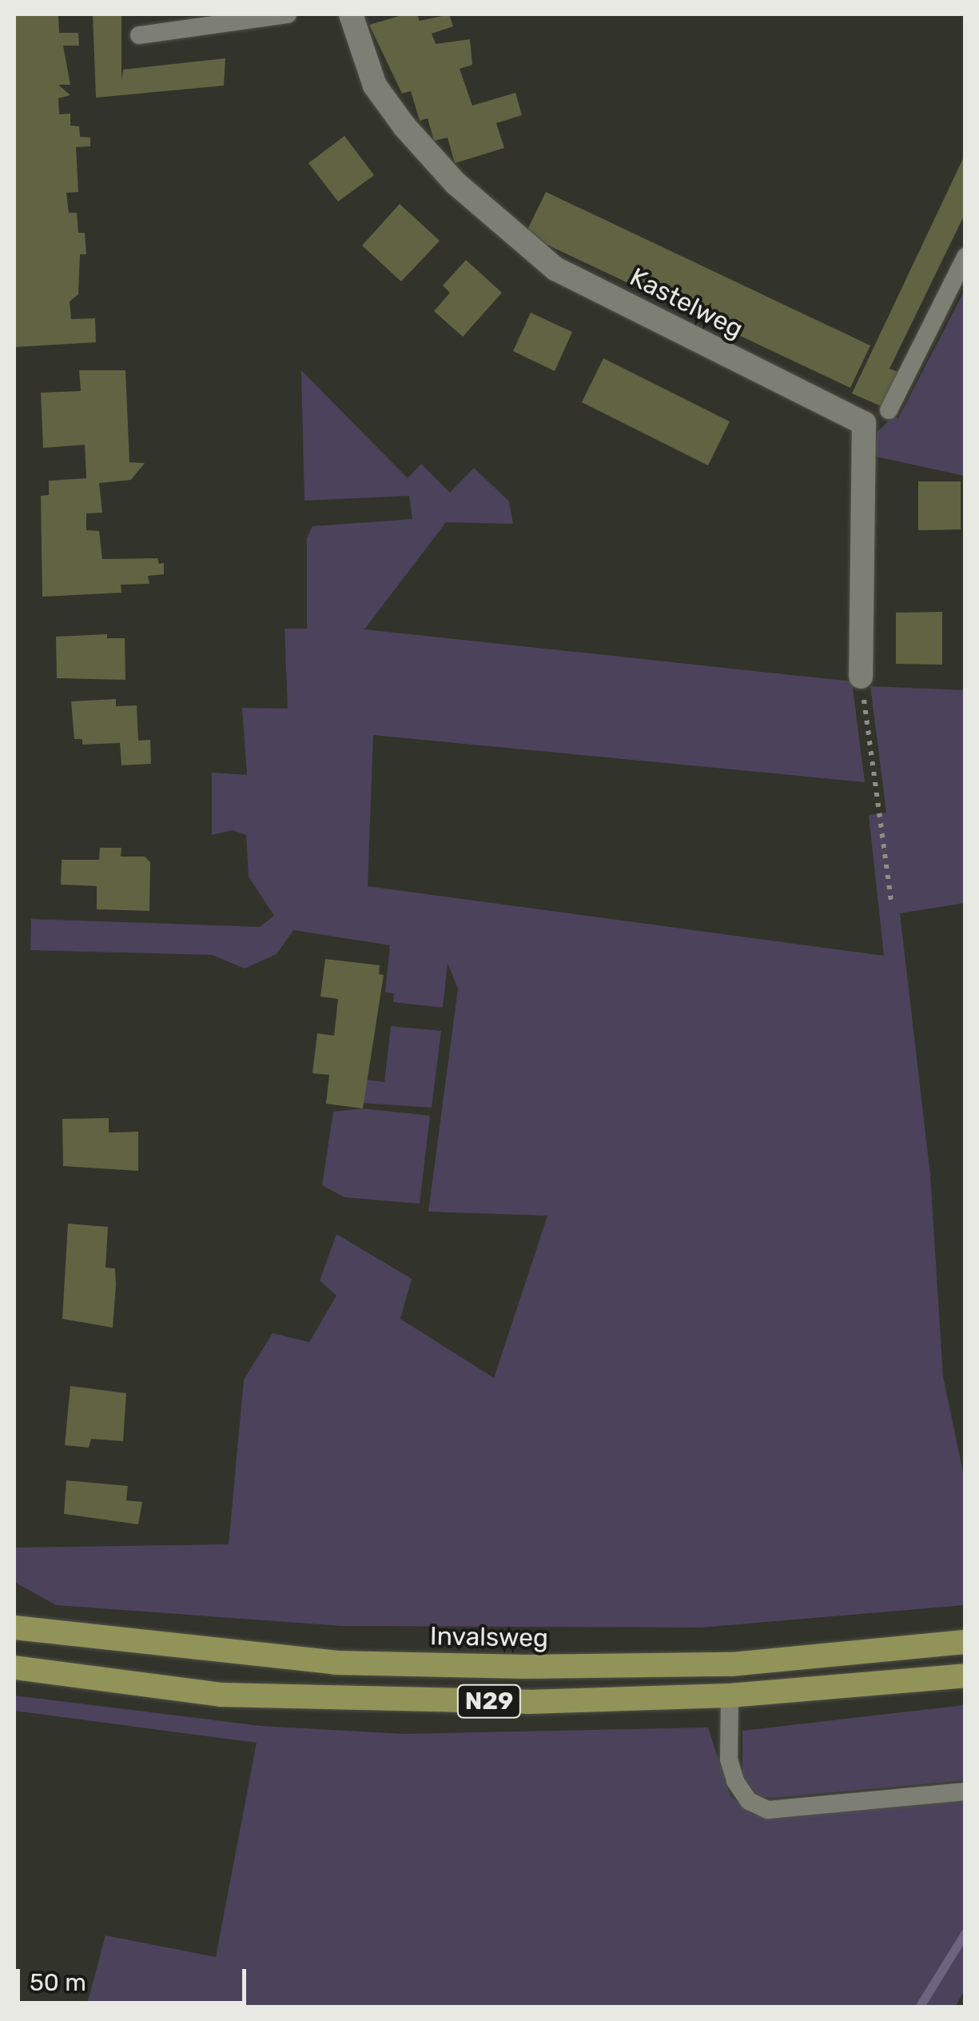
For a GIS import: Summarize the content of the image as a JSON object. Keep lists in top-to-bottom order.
{
  "streets": {
    "main road": ["Invalsweg", "N29"],
    "street": ["Kastelweg"]
  },
  "scale_bar": "50 m"
}
